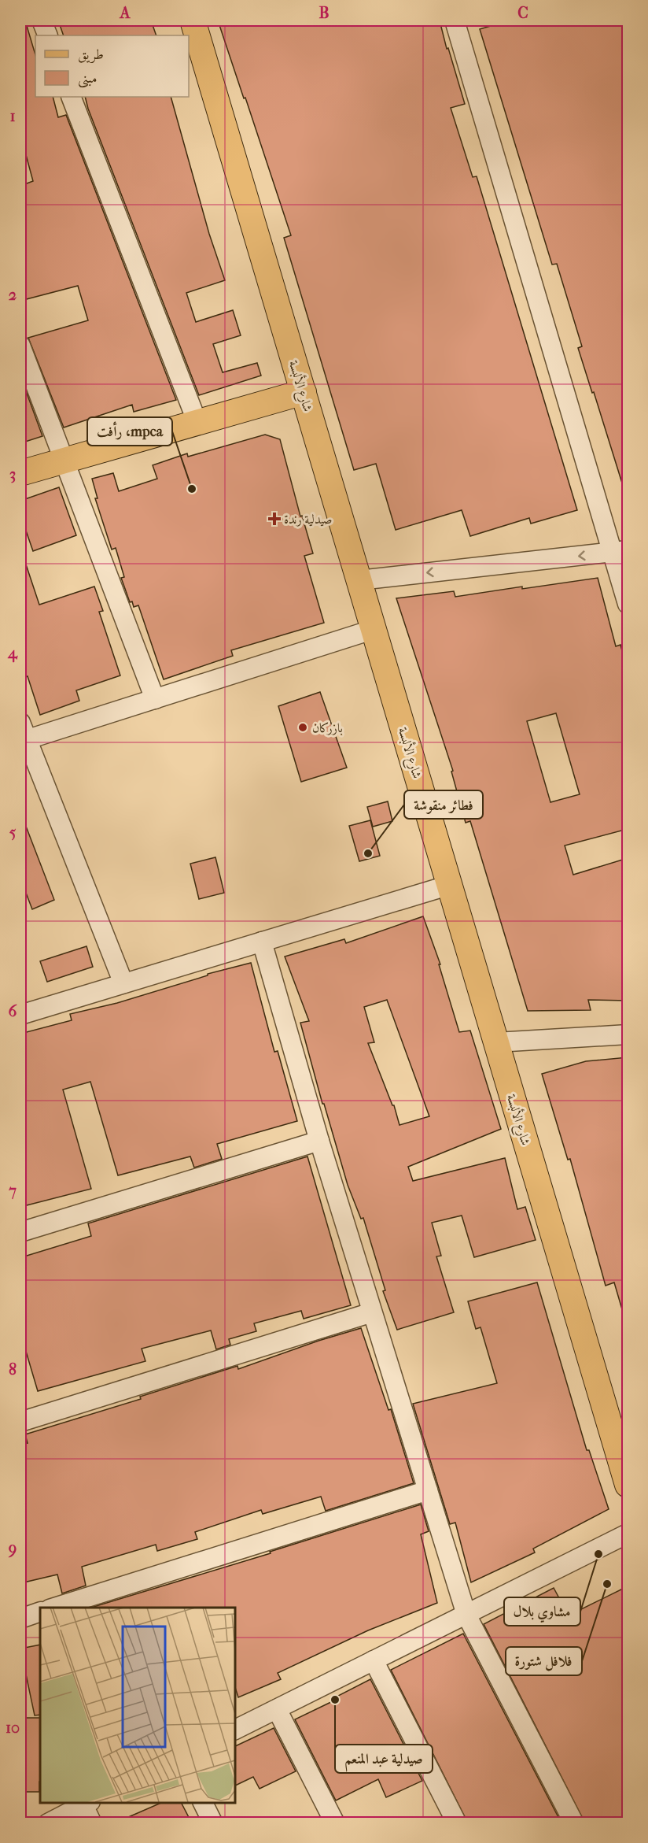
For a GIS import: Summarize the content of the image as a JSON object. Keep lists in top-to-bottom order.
{
  "streets": {
    "main road": ["شارع الألبسة"]
  },
  "places": {
    "other": [
      "رأفت ،mpca",
      "بازركان",
      "فطائر منقوشة",
      "مشاوي بلال",
      "فلافل شتورة",
      "صيدلية عبد المنعم"
    ],
    "health": ["صيدلية رندة"]
  },
  "legend": ["طريق", "مبنى"],
  "grid": {
    "columns": ["A", "B", "C"],
    "rows": [
      "1",
      "2",
      "3",
      "4",
      "5",
      "6",
      "7",
      "8",
      "9",
      "10"
    ]
  }
}
